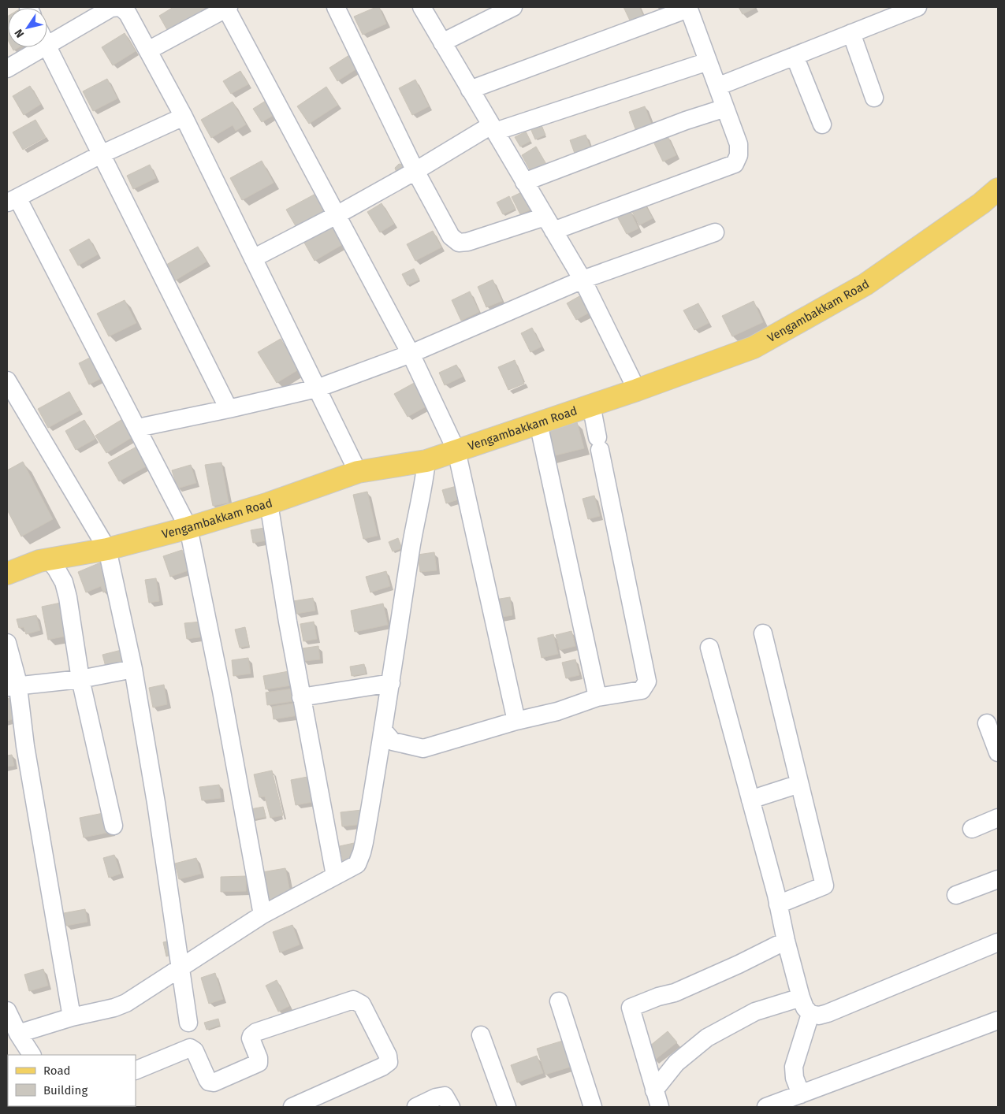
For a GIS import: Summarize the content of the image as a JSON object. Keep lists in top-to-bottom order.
{
  "streets": {
    "main road": ["Vengambakkam Road"]
  },
  "legend": ["Road", "Building"],
  "north": "bottom left"
}
